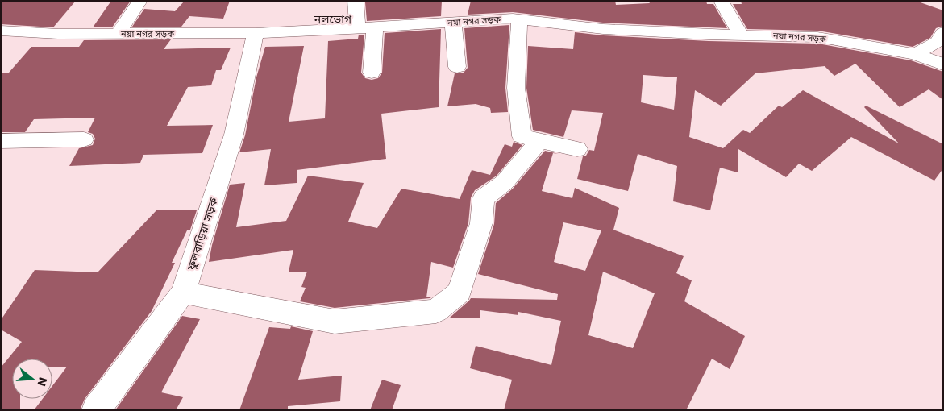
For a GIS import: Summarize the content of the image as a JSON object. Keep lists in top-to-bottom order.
{
  "streets": {
    "street": ["নয়া নগর সড়ক", "ফুলবাড়িয়া সড়ক"]
  },
  "crossings": [
    ["নয়া নগর সড়ক", "ফুলবাড়িয়া সড়ক"]
  ],
  "districts": ["নলভোগ"],
  "north": "right"
}
